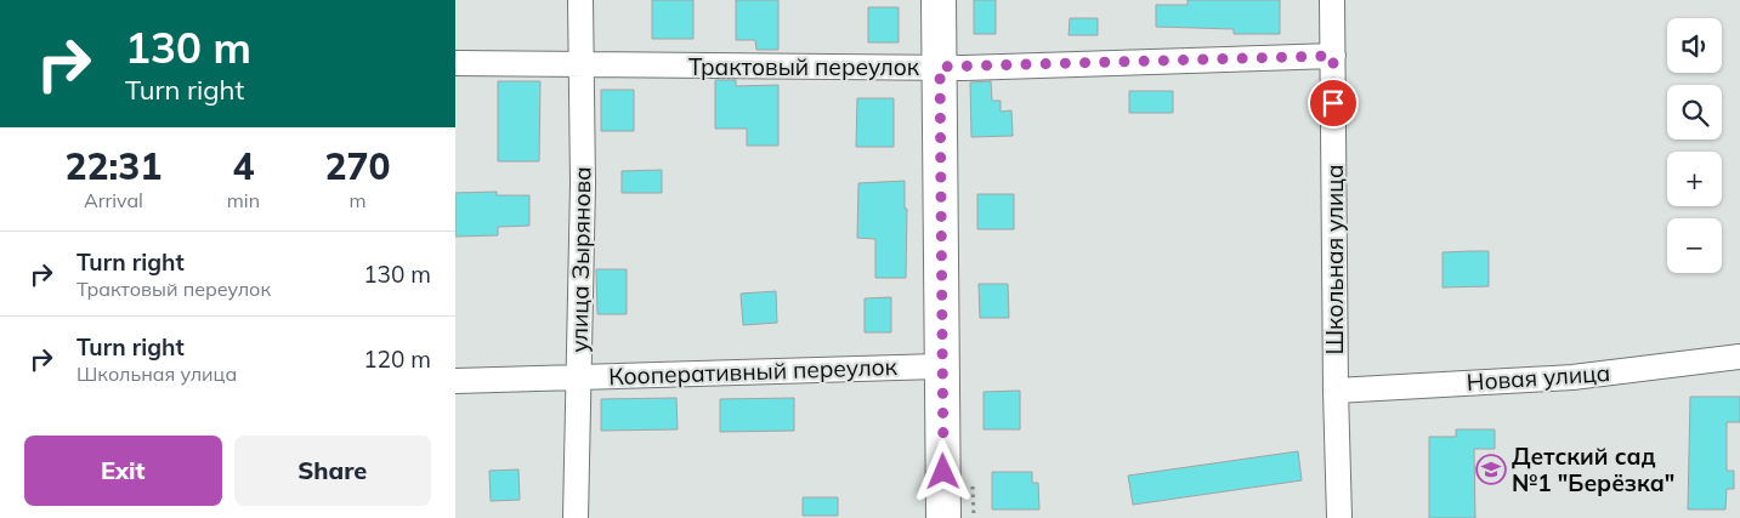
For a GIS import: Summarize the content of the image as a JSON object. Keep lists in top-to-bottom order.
{
  "streets": {
    "street": [
      "Трактовый переулок",
      "улица Зырянова",
      "Школьная улица",
      "Кооперативный переулок",
      "Новая улица"
    ]
  },
  "crossings": [
    ["Трактовый переулок", "улица Зырянова"],
    ["Трактовый переулок", "Школьная улица"],
    ["улица Зырянова", "Кооперативный переулок"],
    ["Школьная улица", "Новая улица"]
  ],
  "places": {
    "school or university": ["Детский сад №1 \"Берёзка\""]
  },
  "page": {
    "turn": ["130 m", "Turn right"],
    "map_buttons": ["+", "−"],
    "eta": [
      "22:31",
      "Arrival",
      "4",
      "min",
      "270",
      "m"
    ],
    "list": [
      {
        "name": "Turn right",
        "note": "Трактовый переулок",
        "value": "130 m"
      },
      {
        "name": "Turn right",
        "note": "Школьная улица",
        "value": "120 m"
      }
    ],
    "buttons": ["Exit", "Share"]
  }
}
